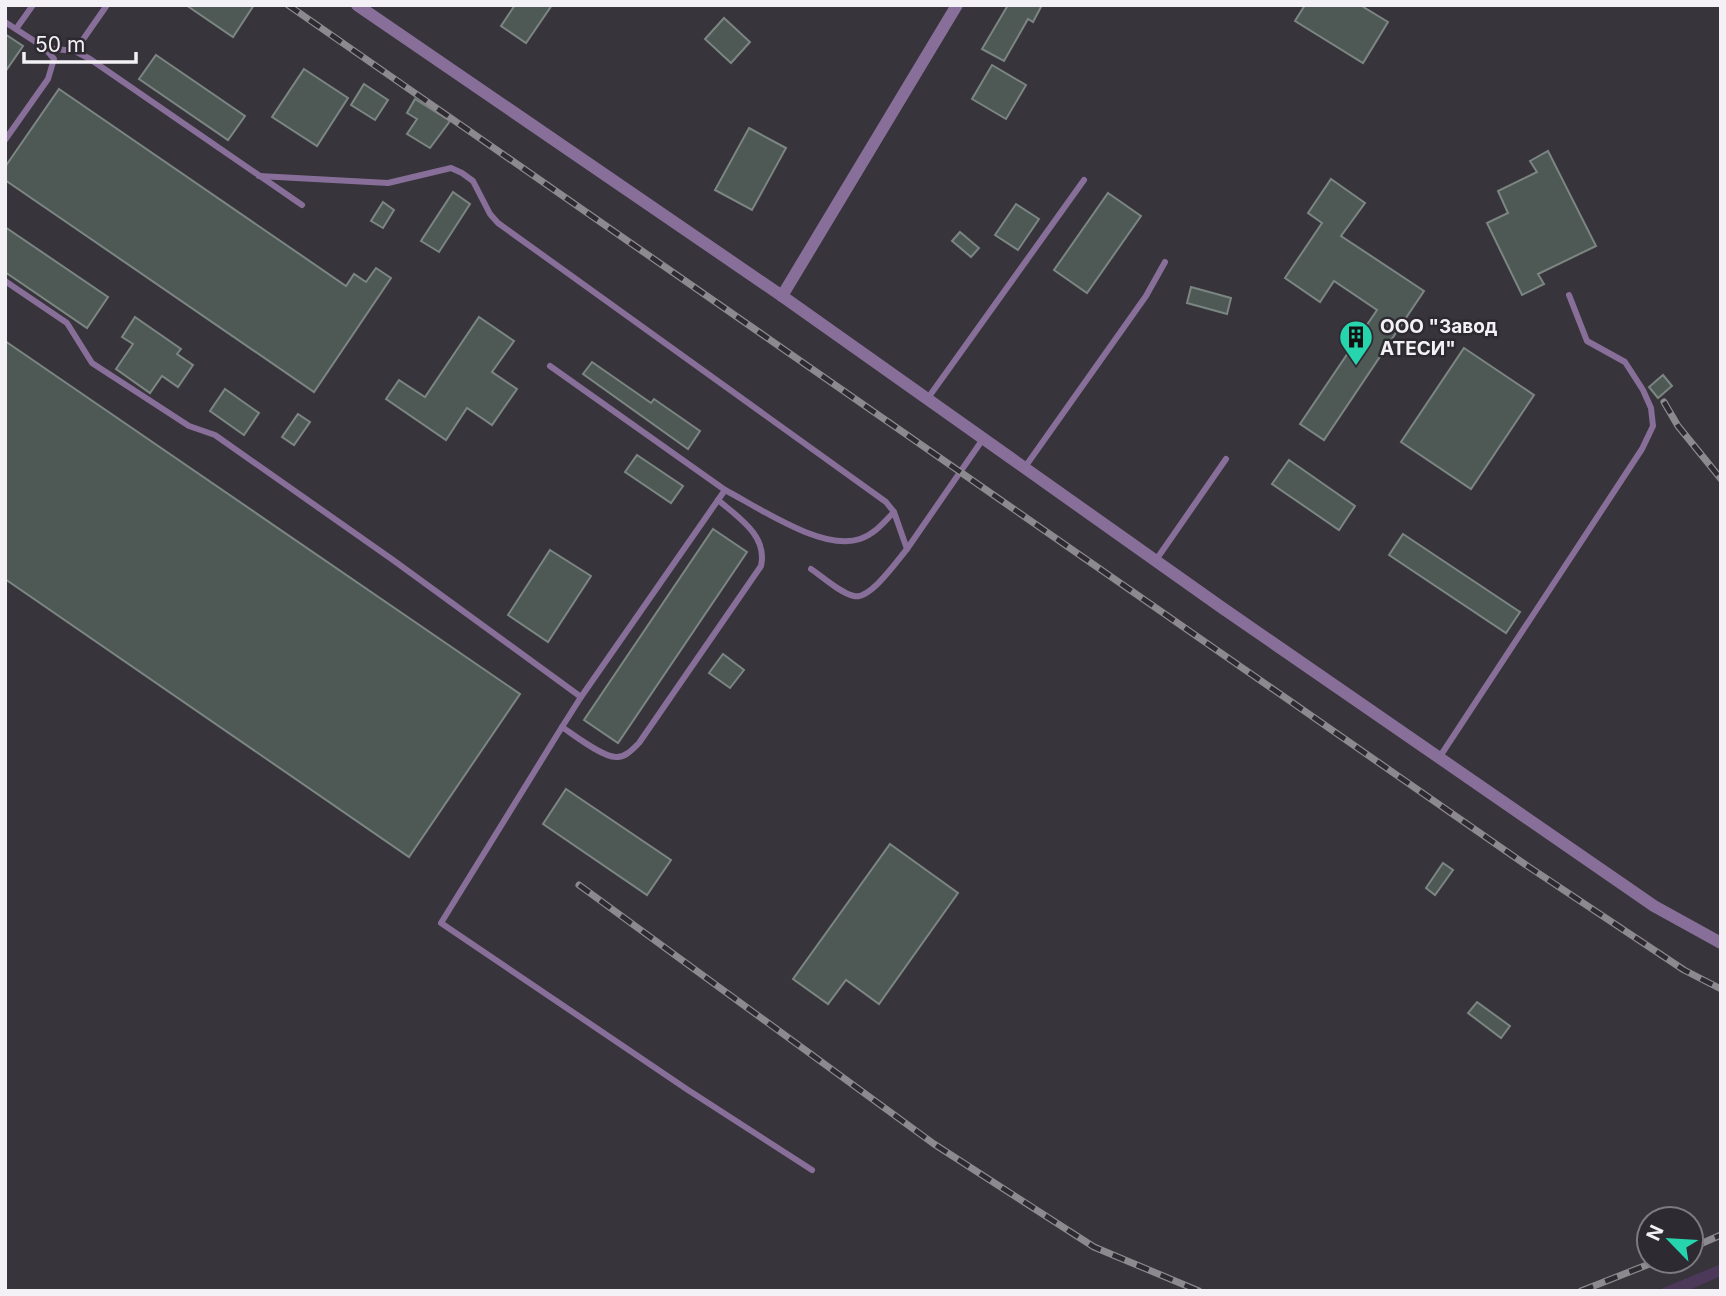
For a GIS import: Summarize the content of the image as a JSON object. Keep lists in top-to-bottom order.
{
  "places": {
    "building": ["ООО \"Завод АТЕСИ\""]
  },
  "scale_bar": "50 m",
  "north": "top left"
}
